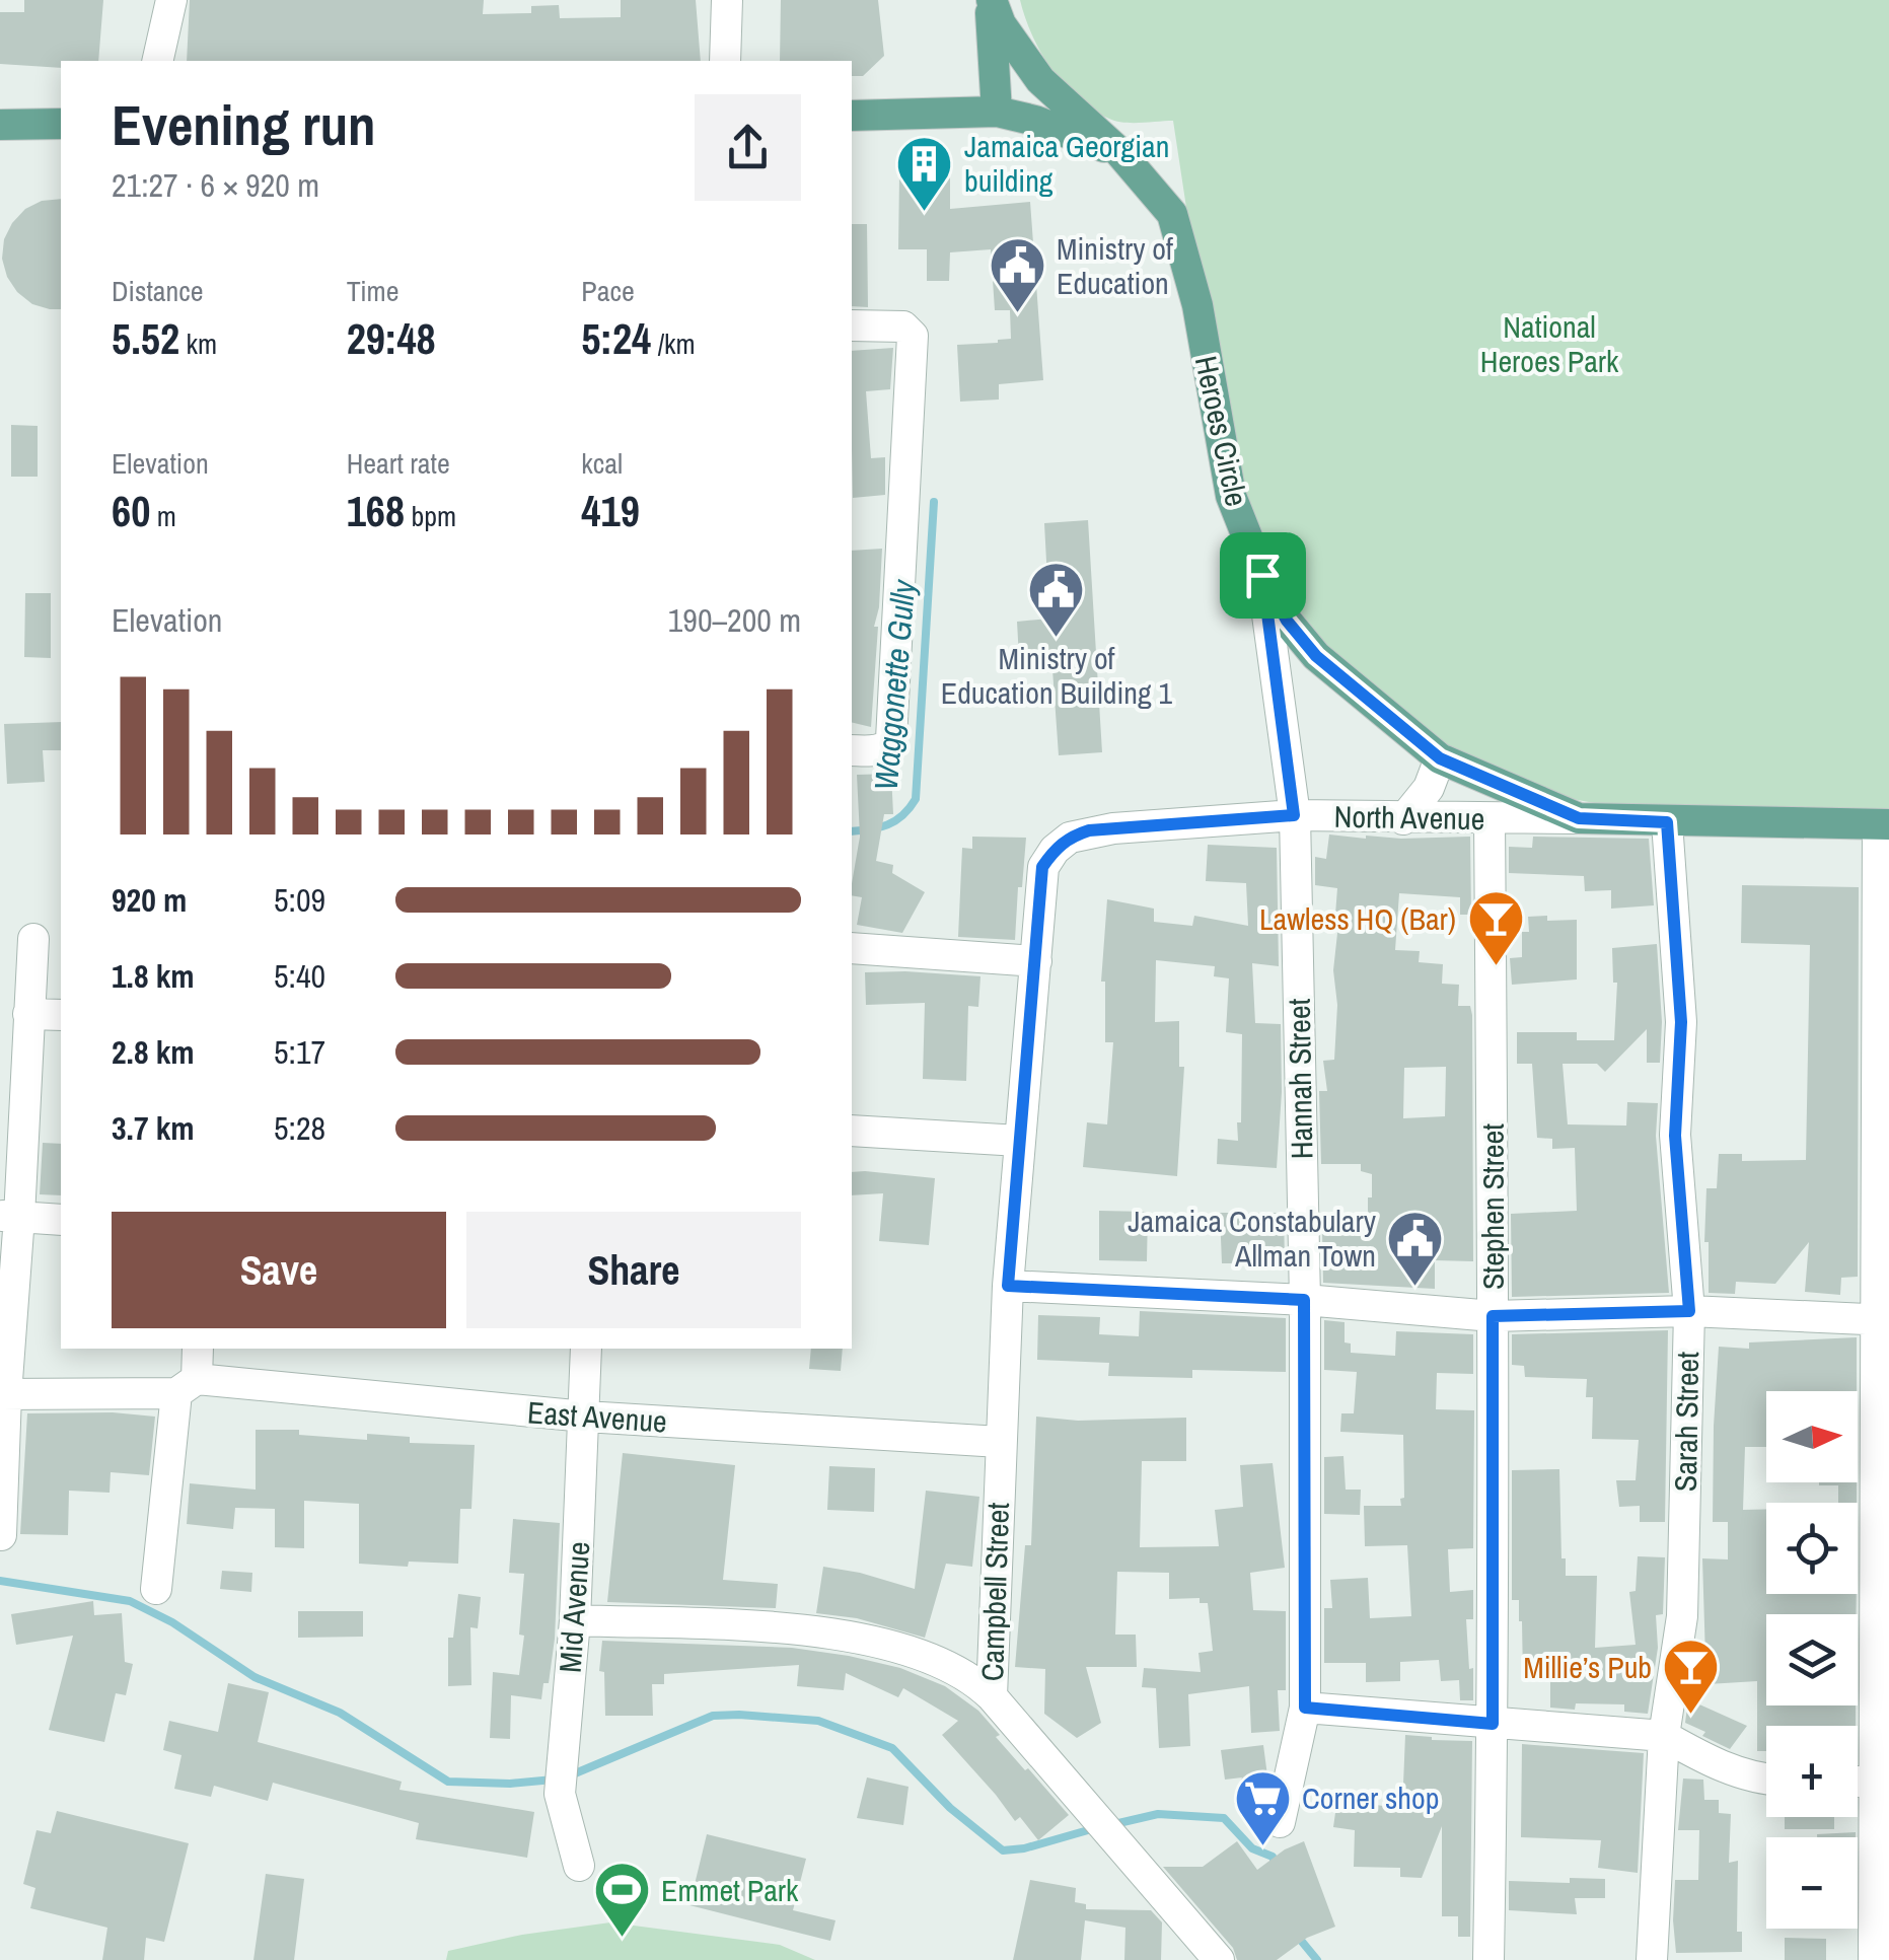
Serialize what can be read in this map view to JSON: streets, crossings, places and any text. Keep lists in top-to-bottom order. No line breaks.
{"streets":{"main road":["Heroes Circle"],"street":["North Avenue","Hannah Street","Stephen Street","East Avenue","Sarah Street","Campbell Street","Mid Avenue"]},"crossings":[["Heroes Circle","North Avenue"],["Heroes Circle","Hannah Street"],["Heroes Circle","Sarah Street"],["North Avenue","Hannah Street"],["North Avenue","Stephen Street"],["North Avenue","Campbell Street"],["East Avenue","Campbell Street"],["East Avenue","Mid Avenue"]],"water":["Waggonette Gully"],"parks":["National Heroes Park"],"places":{"building":["Jamaica Georgian building"],"public building":["Ministry of Education","Ministry of Education Building 1","Jamaica Constabulary Allman Town"],"bar":["Lawless HQ (Bar)","Millie’s Pub"],"supermarket":["Corner shop"],"sports":["Emmet Park"]},"north":"right","page":{"heading":["Evening run","21:27 · 6 × 920 m"],"stats":[["Distance","5.52 km"],["Time","29:48"],["Pace","5:24 /km"],["Elevation","60 m"],["Heart rate","168 bpm"],["kcal","419"]],"chart":["Elevation","190–200 m"],"list":[{"name":"920 m","note":"5:09"},{"name":"1.8 km","note":"5:40"},{"name":"2.8 km","note":"5:17"},{"name":"3.7 km","note":"5:28"}],"buttons":["Save","Share"],"map_buttons":["+","−"]}}
